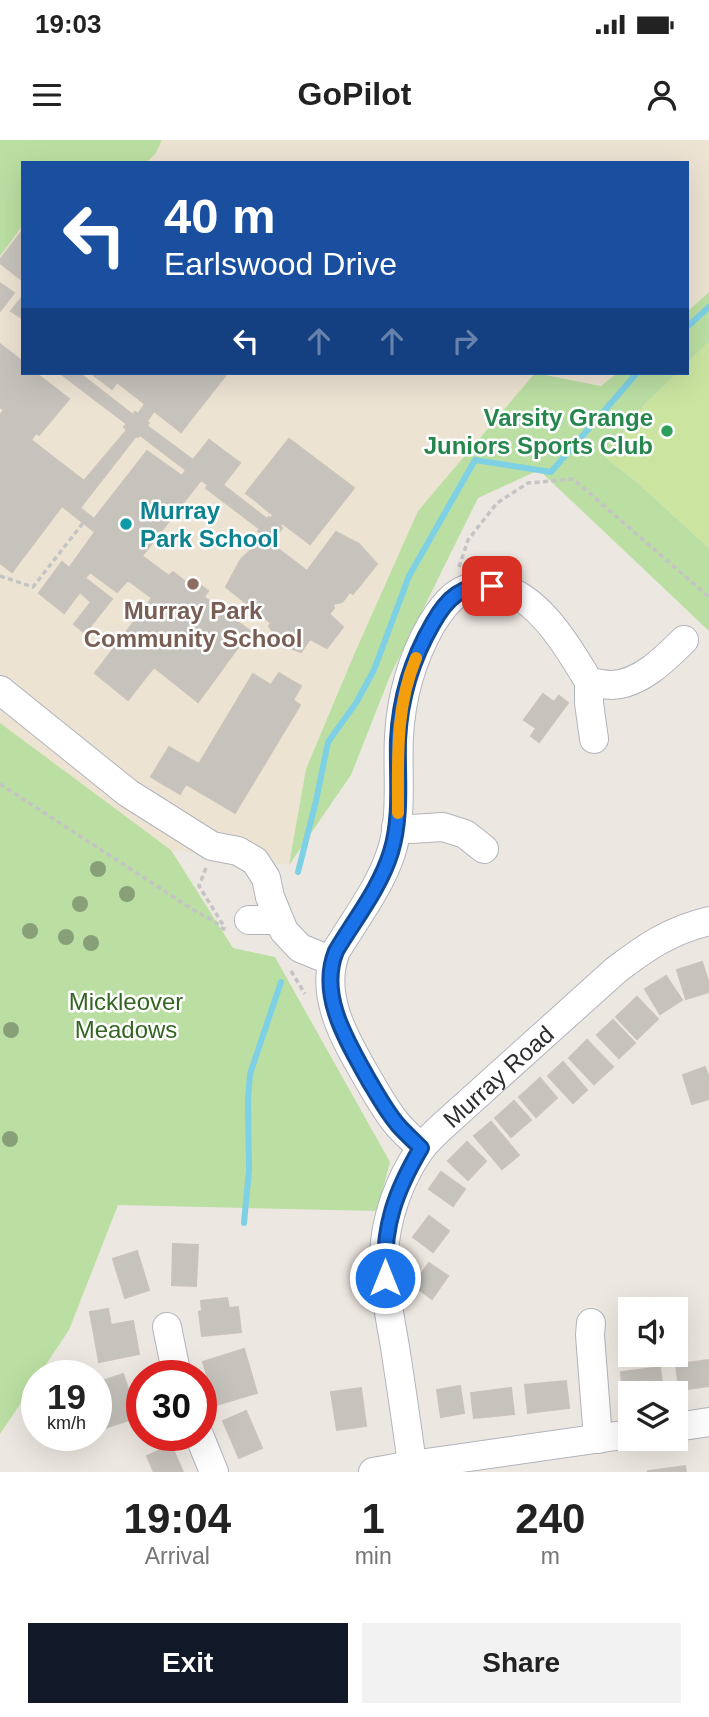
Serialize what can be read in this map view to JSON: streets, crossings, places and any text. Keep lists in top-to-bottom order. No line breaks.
{"streets":{"street":["Murray Road"]},"parks":["Mickleover Meadows"],"places":["Varsity Grange Juniors Sports Club","Murray Park School","Murray Park Community School"],"page":{"status":"19:03","header":"GoPilot","turn":["40 m","Earlswood Drive"],"speed":"19 km/h","limit":"30","eta":["19:04","Arrival","1","min","240","m"],"buttons":["Exit","Share"]}}
